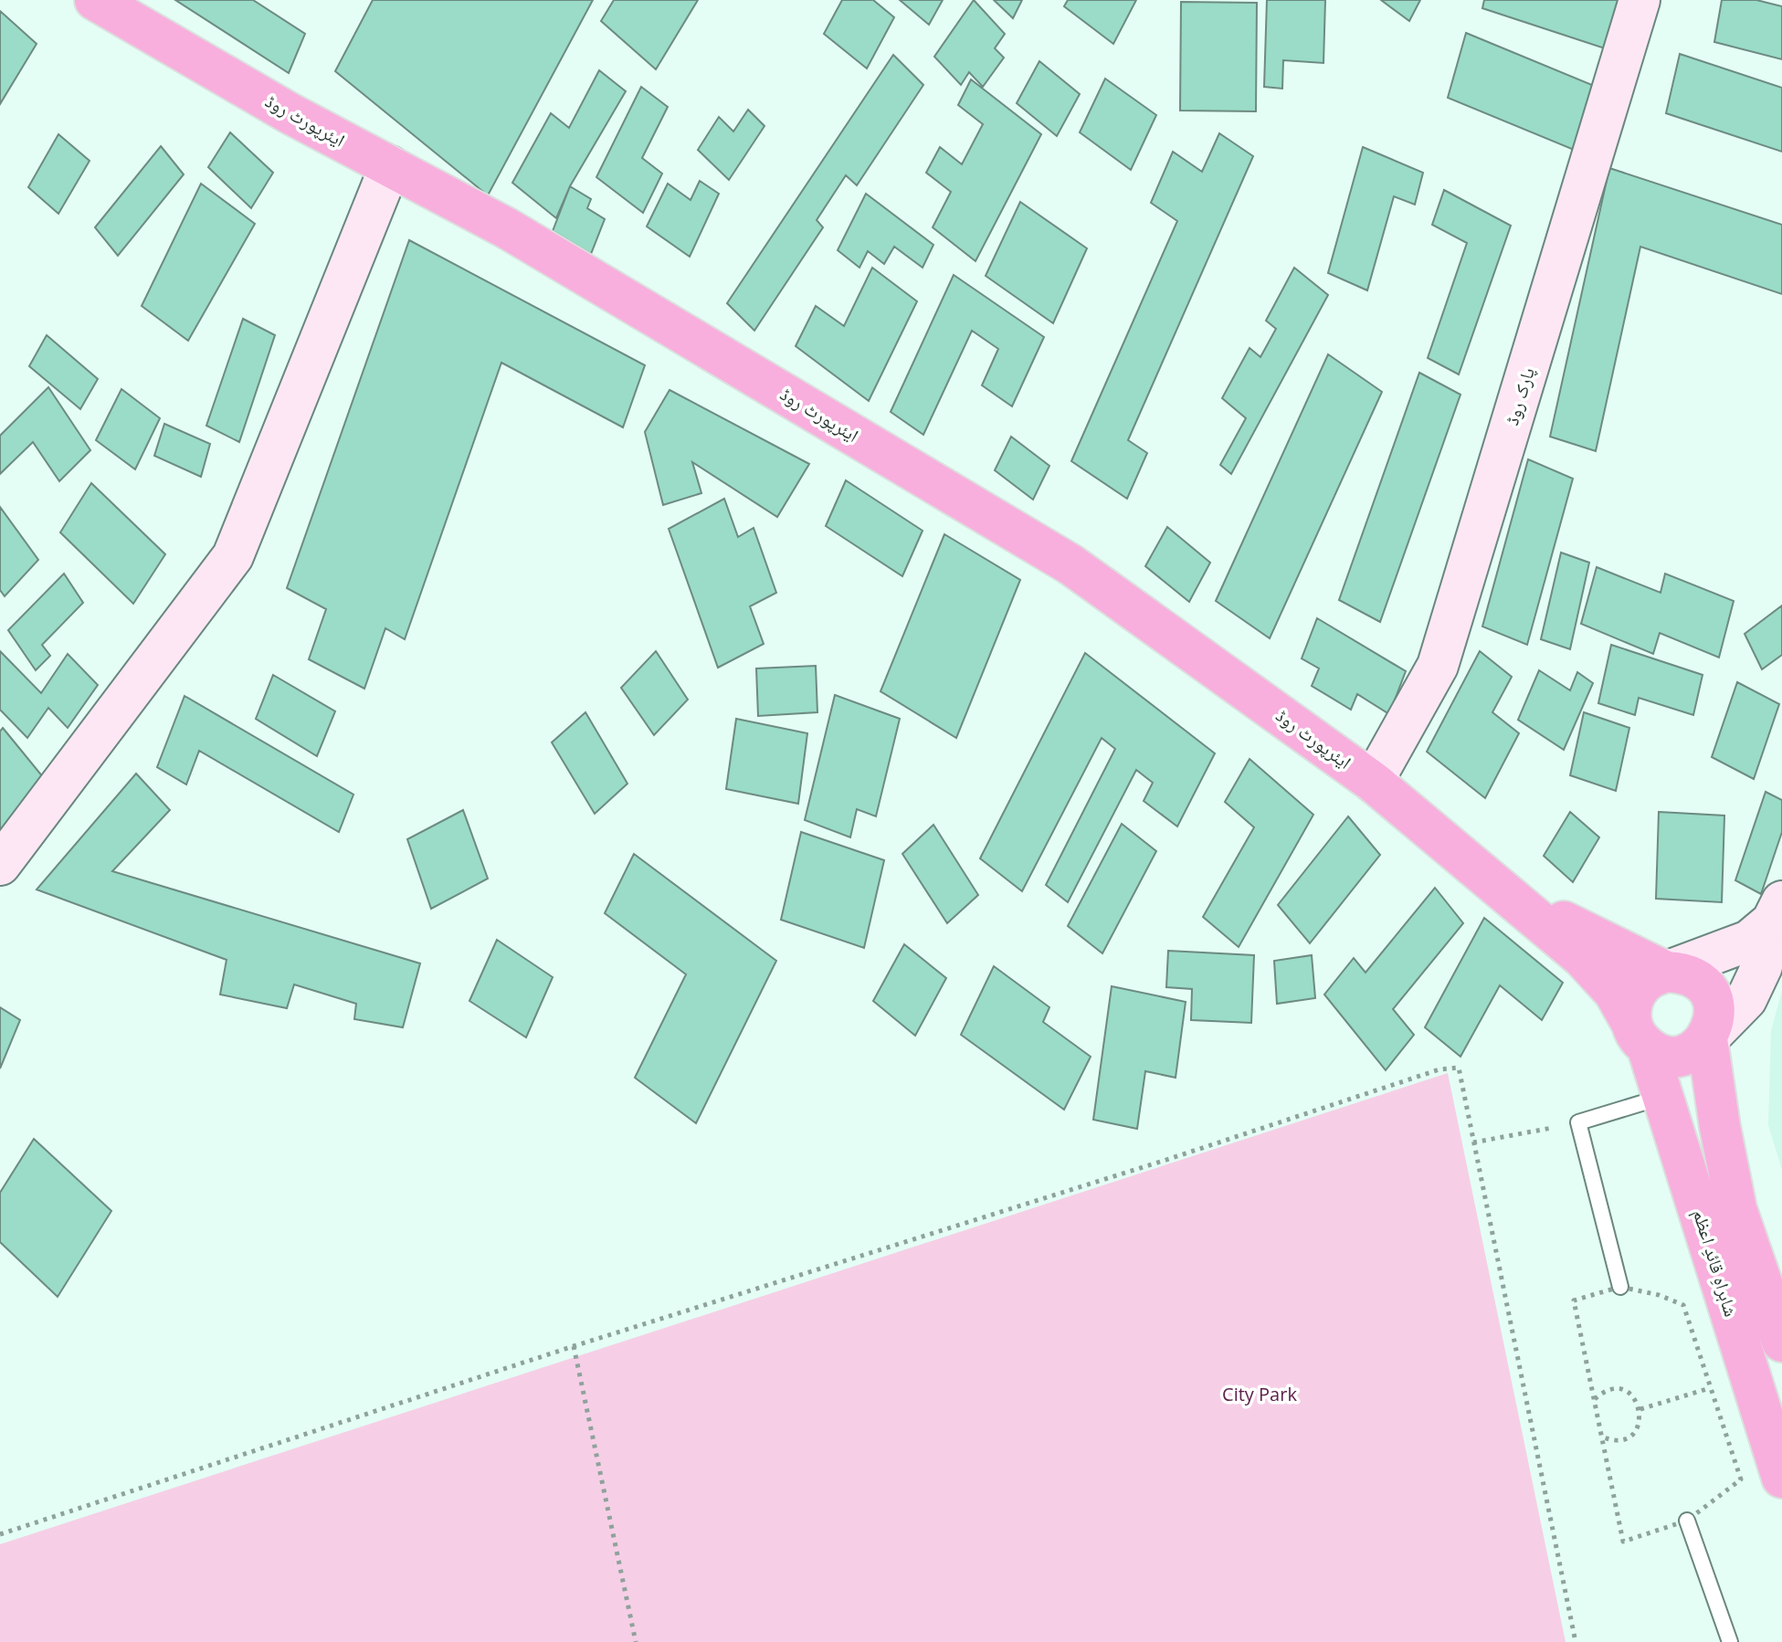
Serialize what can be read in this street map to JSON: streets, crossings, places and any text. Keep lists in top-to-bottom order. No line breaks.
{"streets":{"highway":["ایئرپورٹ روڈ","شاہراہِ قائدِ اعظم"],"street":["پارک روڈ"]},"crossings":[["ایئرپورٹ روڈ","پارک روڈ"],["ایئرپورٹ روڈ","شاہراہِ قائدِ اعظم"]],"parks":["City Park"]}
